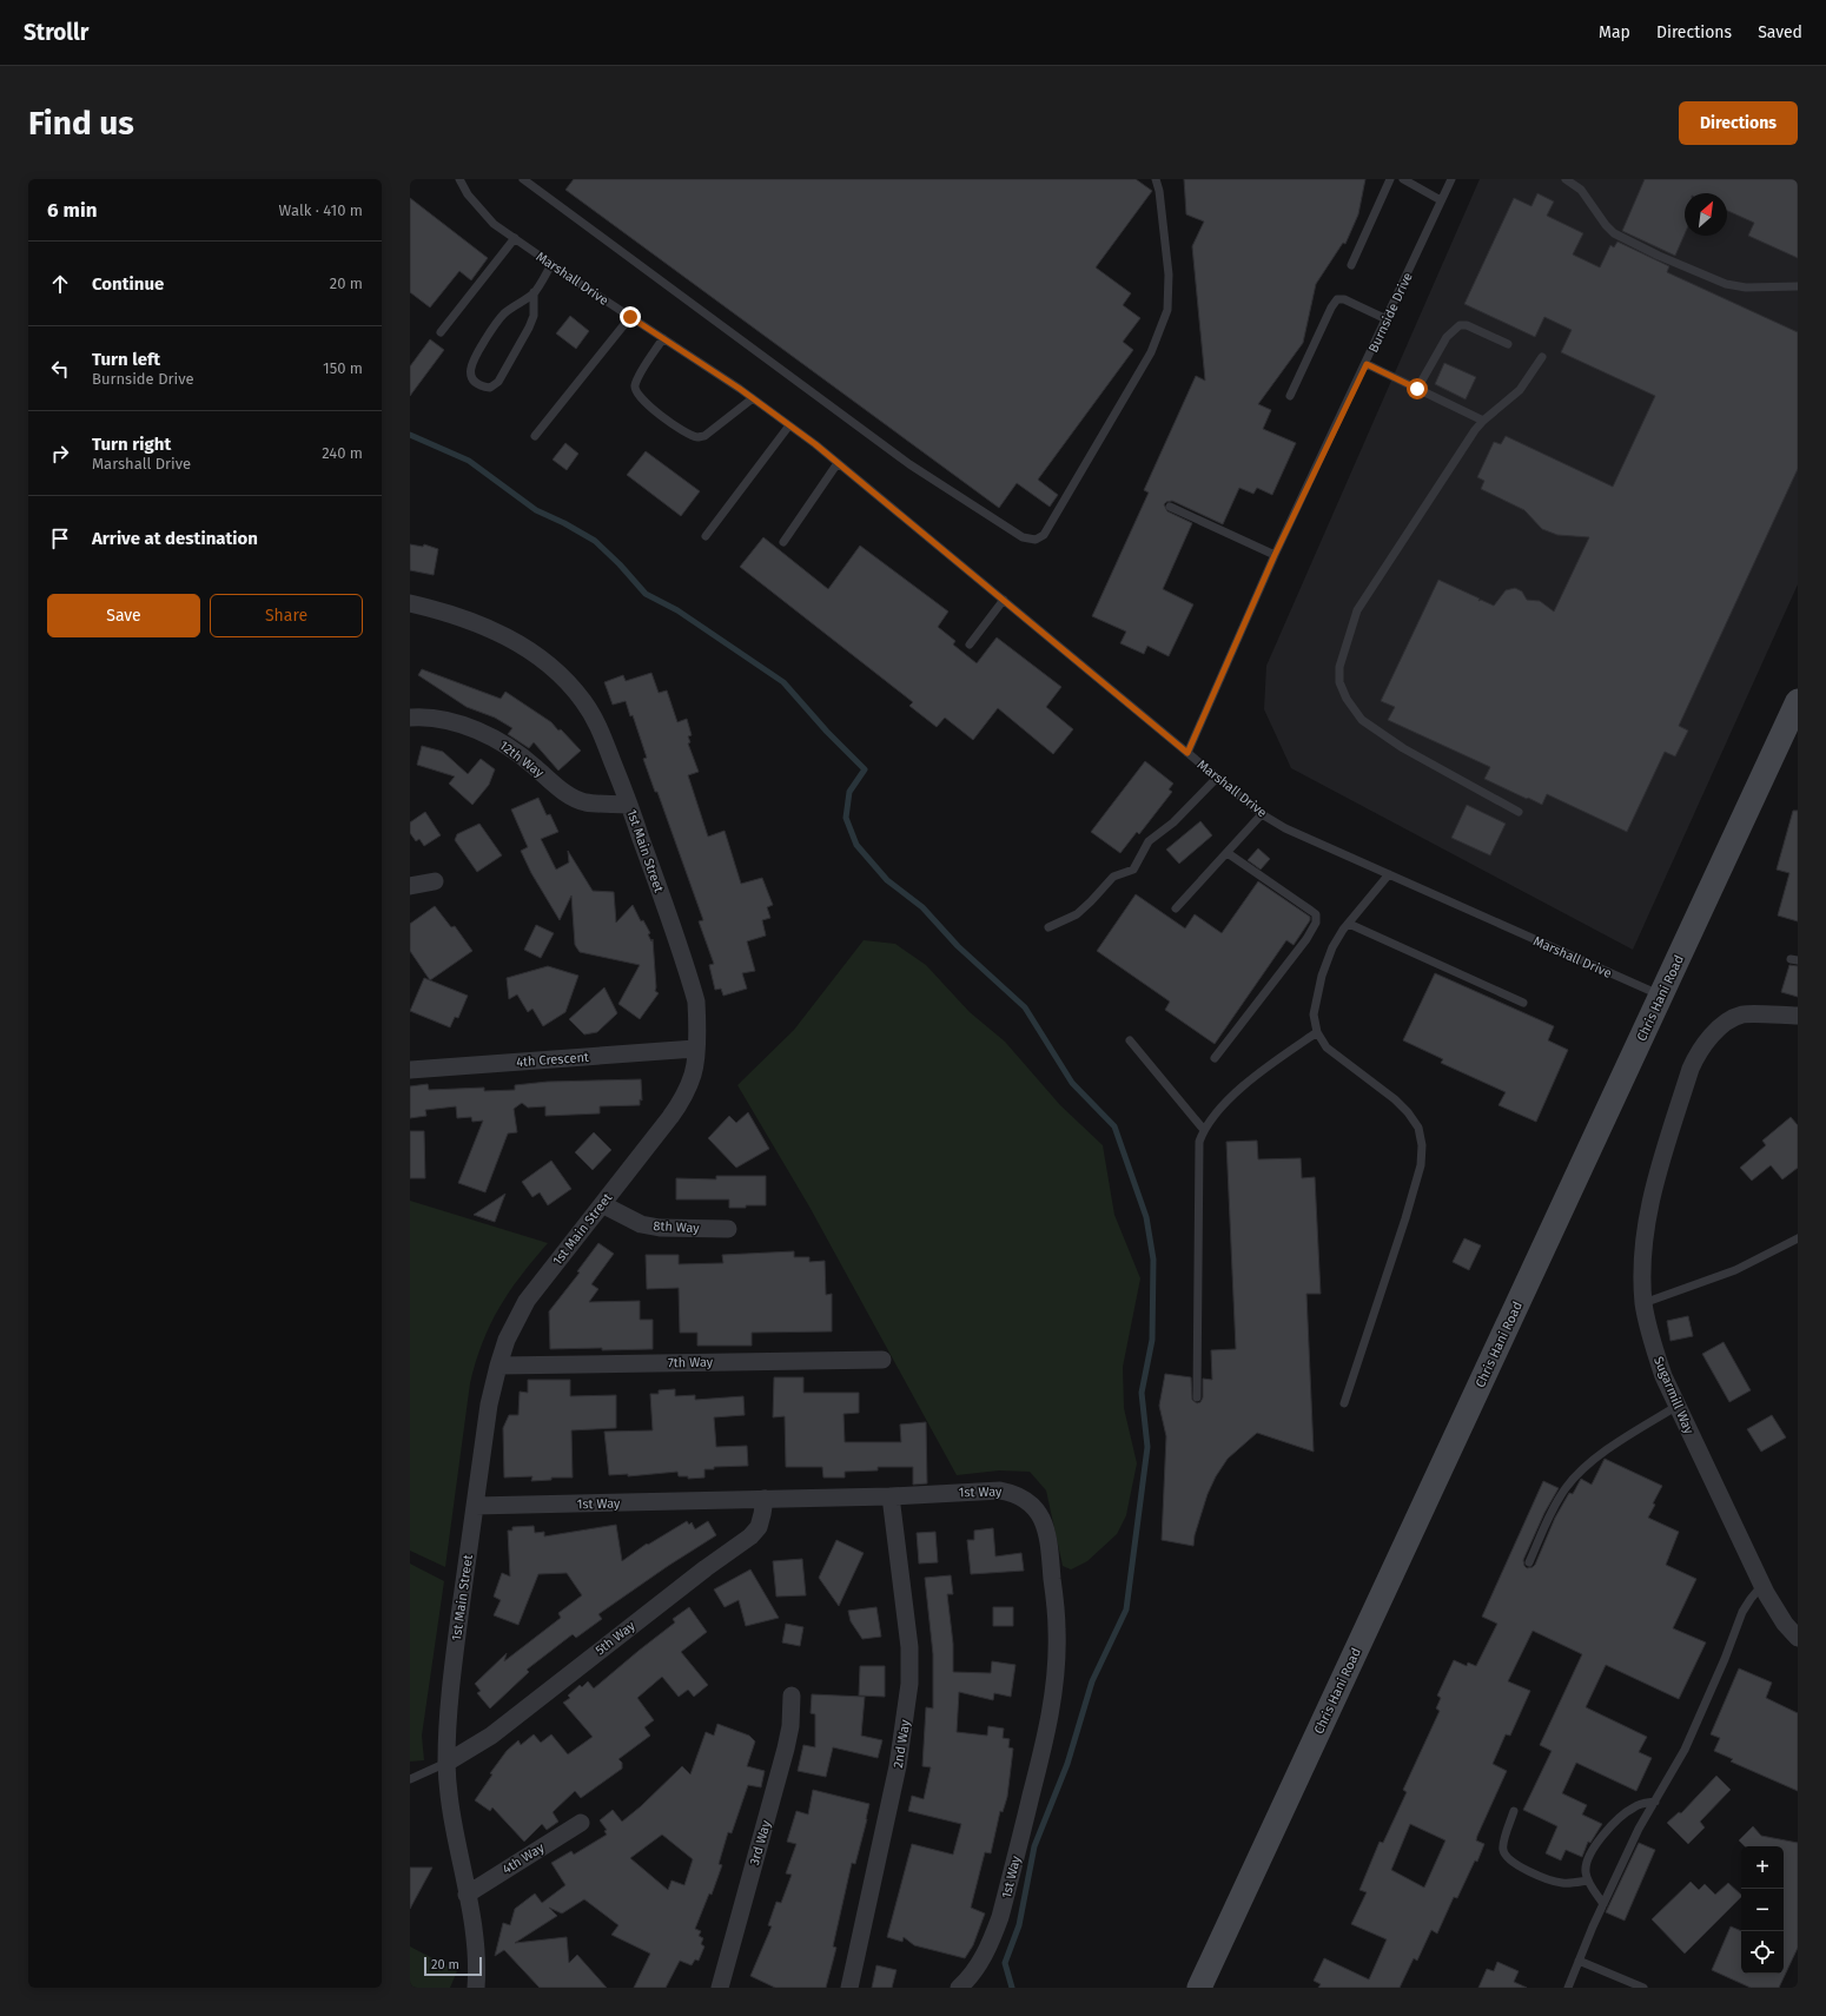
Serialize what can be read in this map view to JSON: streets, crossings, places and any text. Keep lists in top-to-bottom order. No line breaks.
{"streets":{"main road":["Chris Hani Road"],"street":["12th Way","1st Main Street","4th Crescent","8th Way","7th Way","Sugarmill Way","1st Way","5th Way","2nd Way","3rd Way","4th Way"],"lane":["Marshall Drive","Burnside Drive"]},"crossings":[["Marshall Drive","Burnside Drive"],["Marshall Drive","Chris Hani Road"],["12th Way","1st Main Street"],["1st Main Street","4th Crescent"],["1st Main Street","8th Way"],["1st Main Street","7th Way"],["1st Main Street","1st Way"],["1st Main Street","5th Way"],["1st Main Street","4th Way"],["1st Way","5th Way"],["1st Way","2nd Way"]],"scale_bar":"20 m","north":"top right","page":{"header":"Strollr","nav":["Map","Directions","Saved"],"buttons":["Directions",["Save","Share"]],"title":"Find us","heading":["6 min","Walk · 410 m"],"list":[["Continue","20 m"],["Turn left","Burnside Drive","150 m"],["Turn right","Marshall Drive","240 m"],"Arrive at destination"],"map_buttons":["+","−"],"scale":"20 m"}}
